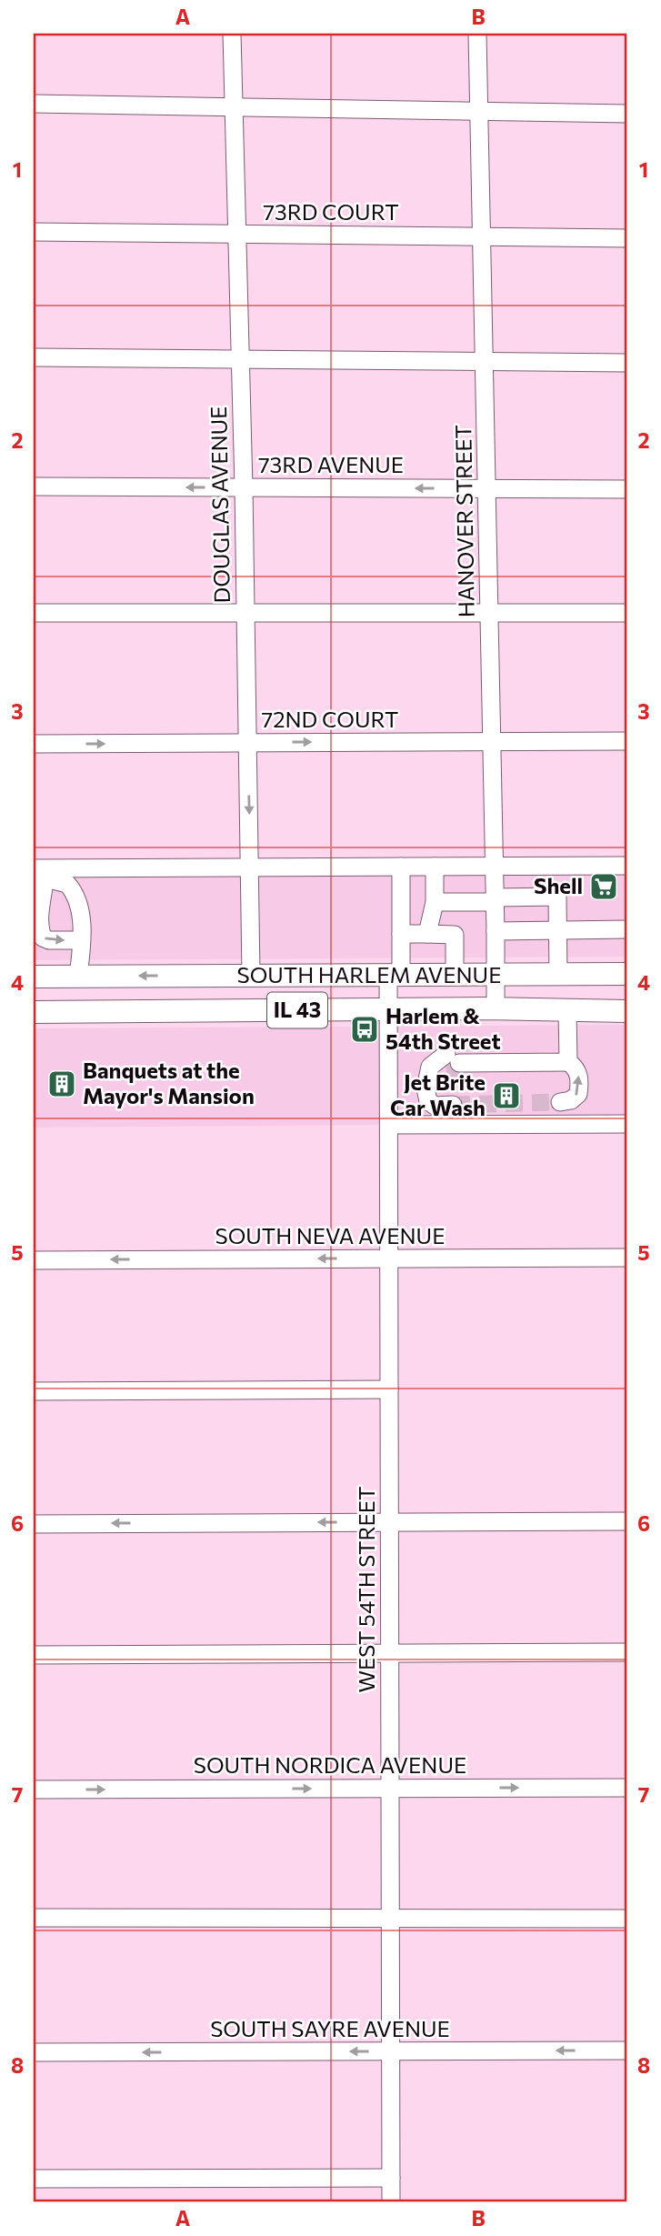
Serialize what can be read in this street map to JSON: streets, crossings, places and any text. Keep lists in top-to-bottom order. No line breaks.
{"streets":{"main road":["SOUTH HARLEM AVENUE","IL 43"],"street":["73RD COURT","73RD AVENUE","DOUGLAS AVENUE","HANOVER STREET","72ND COURT","SOUTH NEVA AVENUE","WEST 54TH STREET","SOUTH NORDICA AVENUE","SOUTH SAYRE AVENUE"]},"crossings":[["73RD COURT","DOUGLAS AVENUE"],["73RD COURT","HANOVER STREET"],["73RD AVENUE","DOUGLAS AVENUE"],["73RD AVENUE","HANOVER STREET"],["DOUGLAS AVENUE","72ND COURT"],["DOUGLAS AVENUE","SOUTH HARLEM AVENUE"],["HANOVER STREET","72ND COURT"],["HANOVER STREET","SOUTH HARLEM AVENUE"],["SOUTH HARLEM AVENUE","WEST 54TH STREET"],["SOUTH NEVA AVENUE","WEST 54TH STREET"],["WEST 54TH STREET","SOUTH NORDICA AVENUE"],["WEST 54TH STREET","SOUTH SAYRE AVENUE"]],"places":{"supermarket":["Shell"],"bus stop":["Harlem & 54th Street"],"building":["Banquets at the Mayor's Mansion","Jet Brite Car Wash"]},"grid":{"columns":["A","B"],"rows":["1","2","3","4","5","6","7","8"]}}
